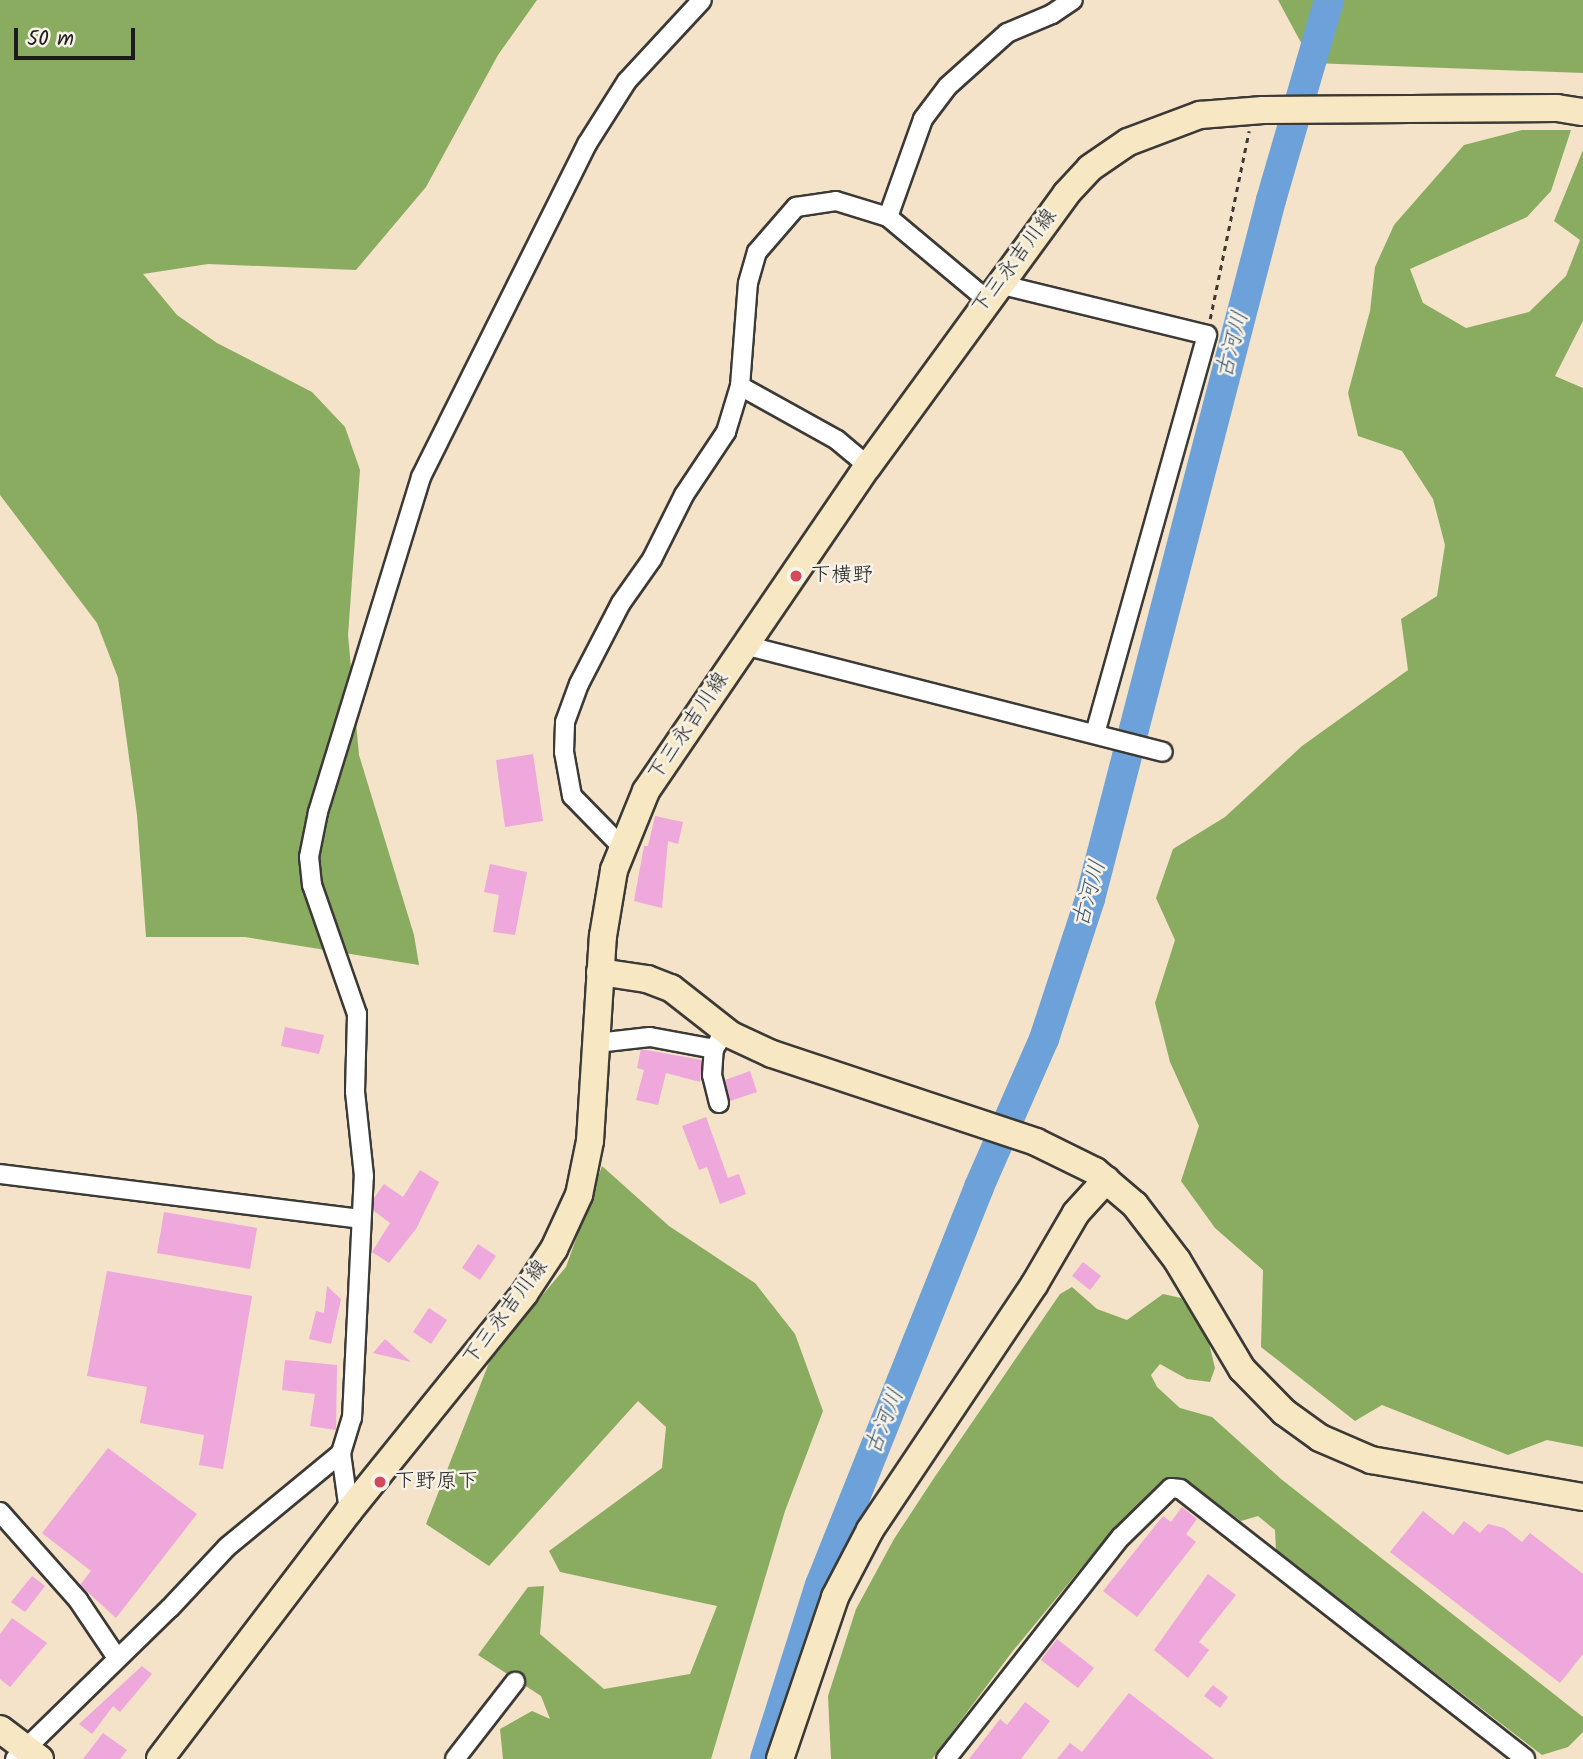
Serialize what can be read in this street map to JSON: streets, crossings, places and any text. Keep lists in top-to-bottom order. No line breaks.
{"streets":{"main road":["下三永吉川線"]},"water":["古河川"],"places":["下横野","下野原下"],"scale_bar":"50 m"}
